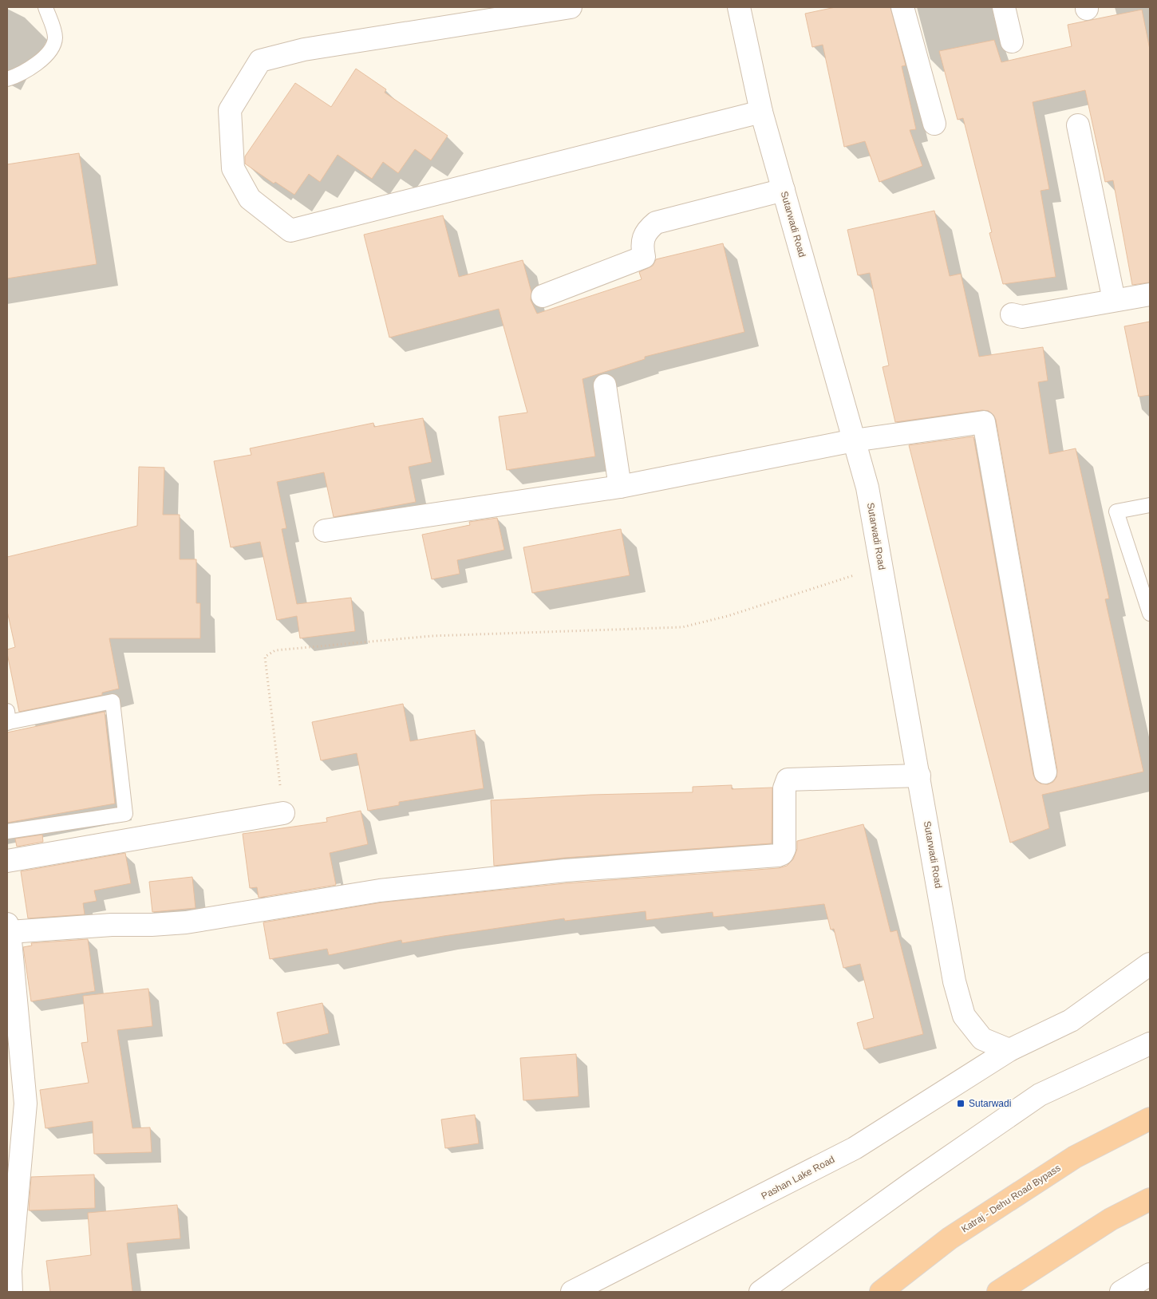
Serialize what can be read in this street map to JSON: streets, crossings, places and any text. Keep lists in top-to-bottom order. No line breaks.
{"streets":{"highway":["Katraj - Dehu Road Bypass"],"street":["Sutarwadi Road","Pashan Lake Road"]},"crossings":[["Sutarwadi Road","Pashan Lake Road"]],"places":{"transit":["Sutarwadi"]}}
